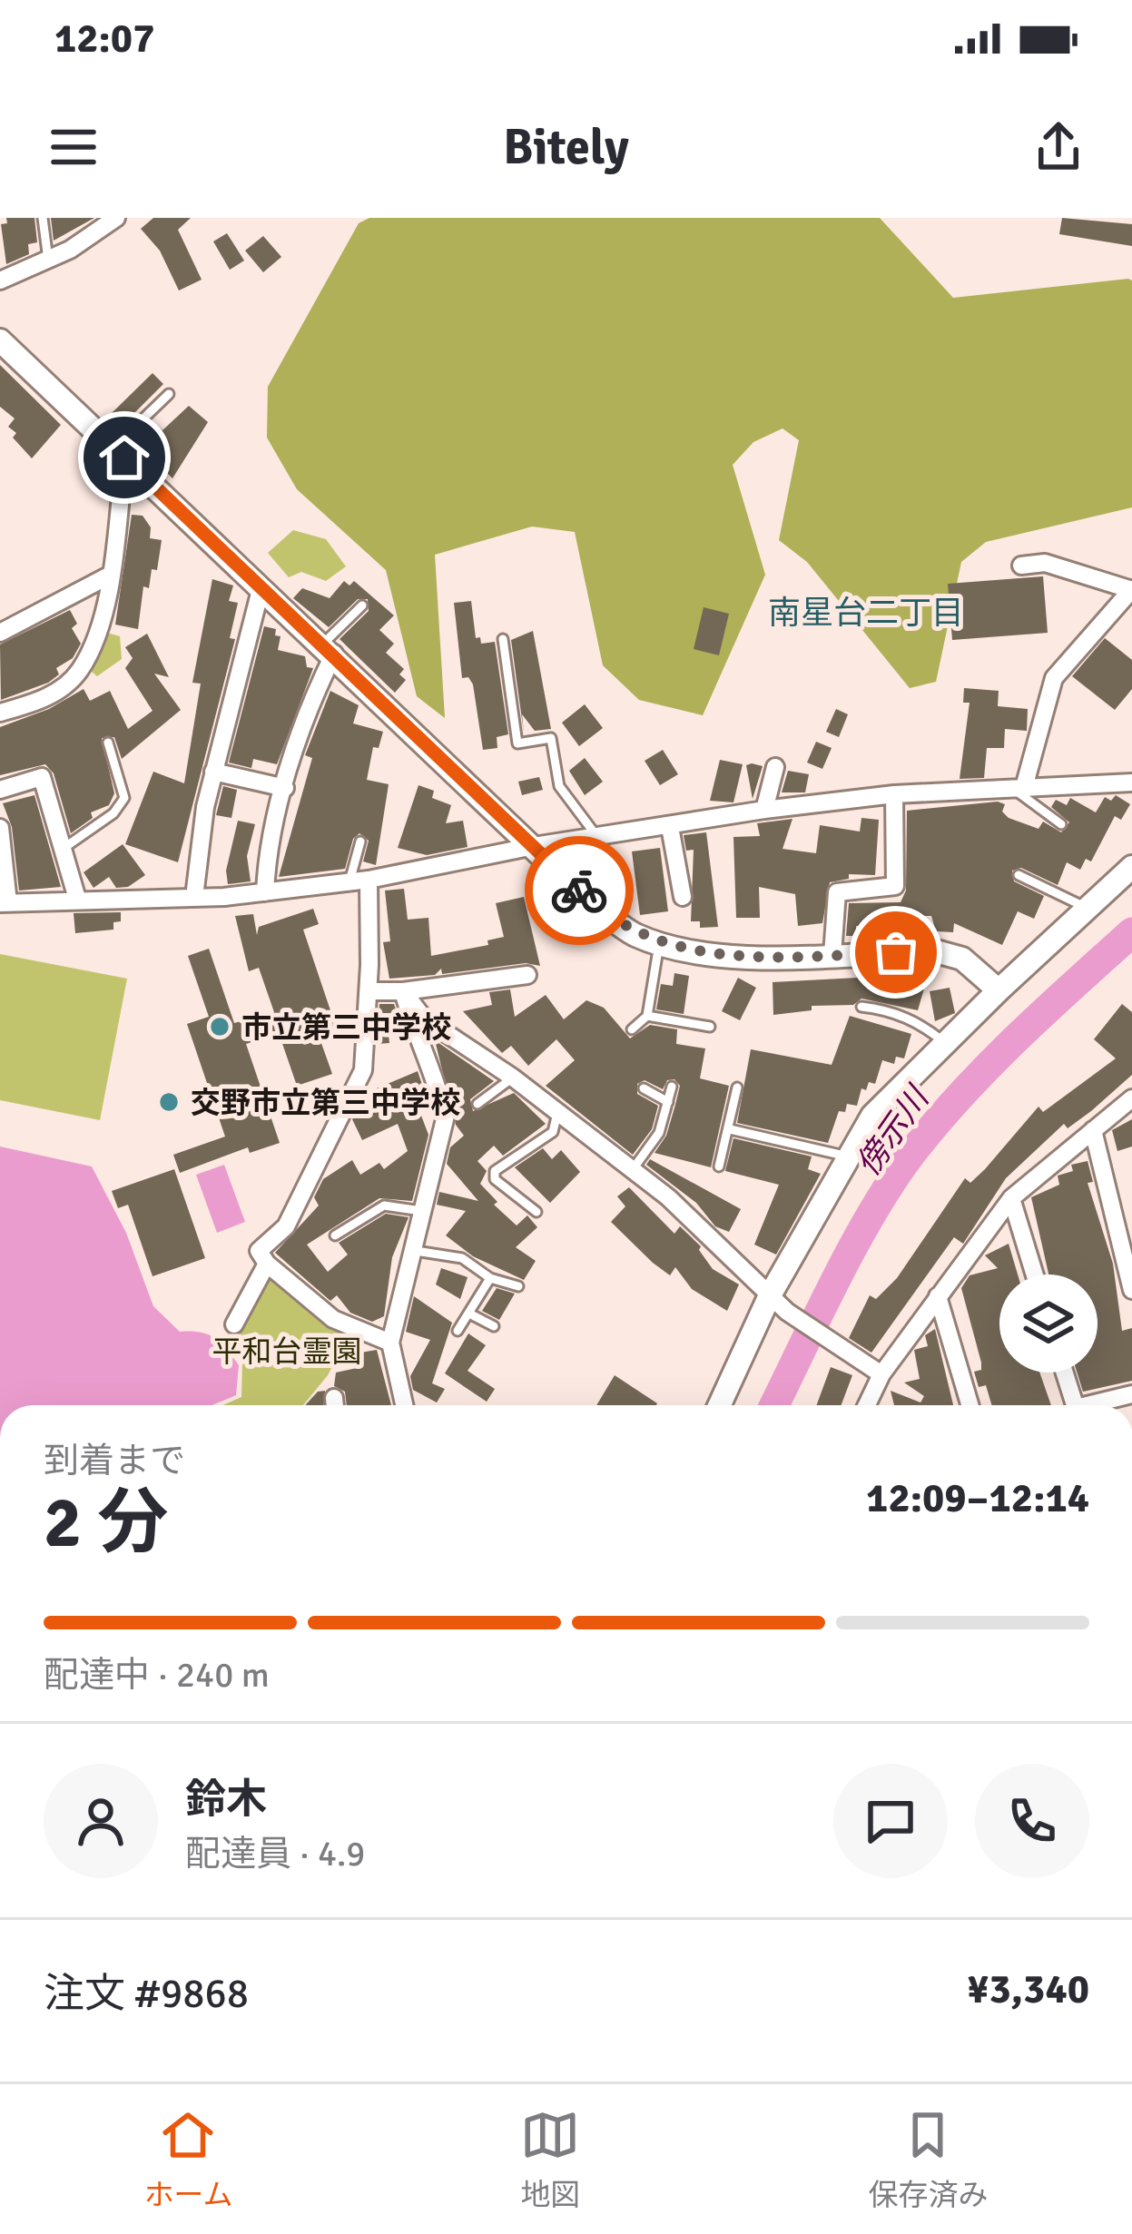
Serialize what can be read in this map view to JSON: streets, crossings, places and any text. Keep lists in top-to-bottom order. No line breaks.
{"districts":["南星台二丁目"],"water":["傍示川"],"parks":["平和台霊園"],"places":["市立第三中学校","交野市立第三中学校"],"page":{"status":"12:07","header":"Bitely","heading":["2 分","到着まで","12:09–12:14"],"panel":["鈴木","配達員 · 4.9","注文 #9868","¥3,340"],"bar":"配達中 · 240 m","tabs":["ホーム","地図","保存済み"]}}
